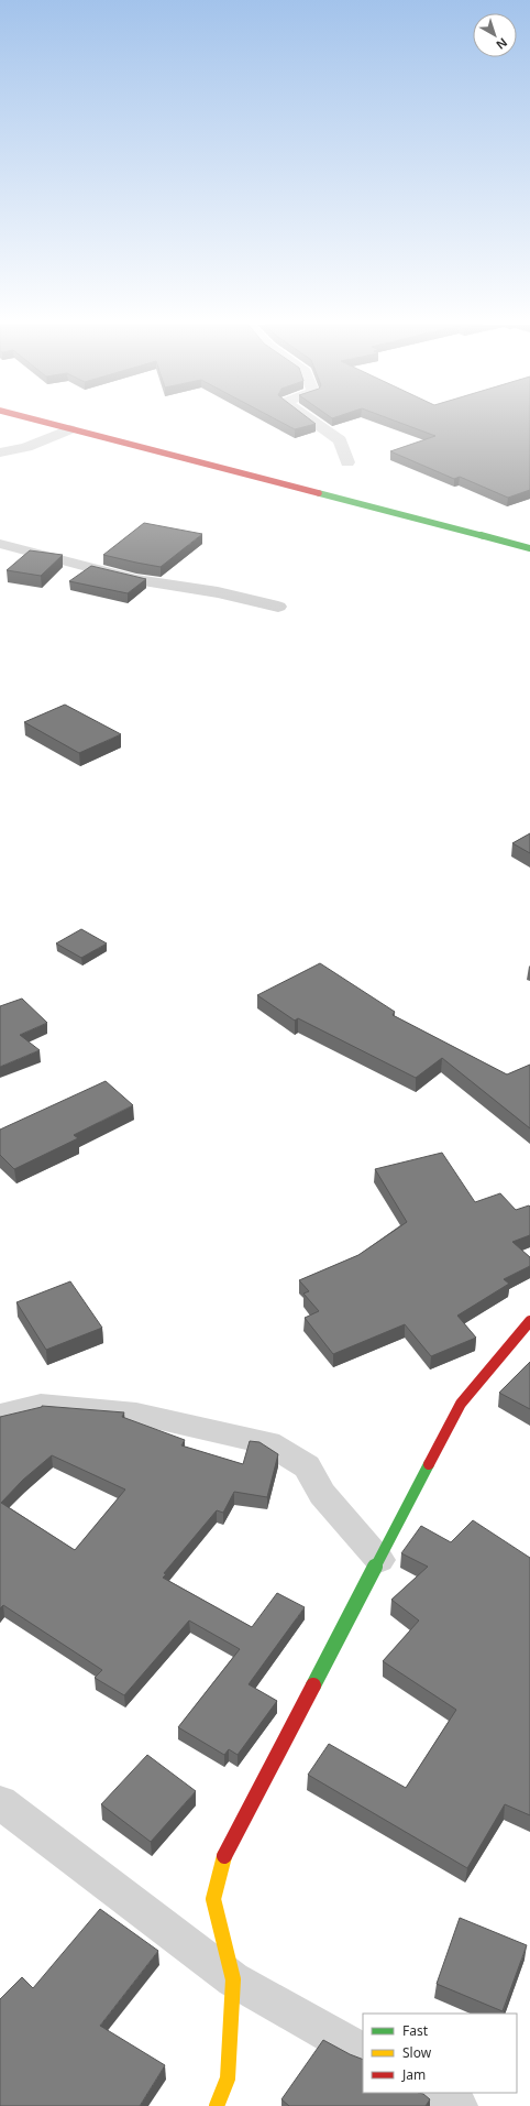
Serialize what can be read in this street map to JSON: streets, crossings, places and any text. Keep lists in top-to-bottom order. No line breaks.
{"legend":["Fast","Slow","Jam"],"north":"bottom right"}
